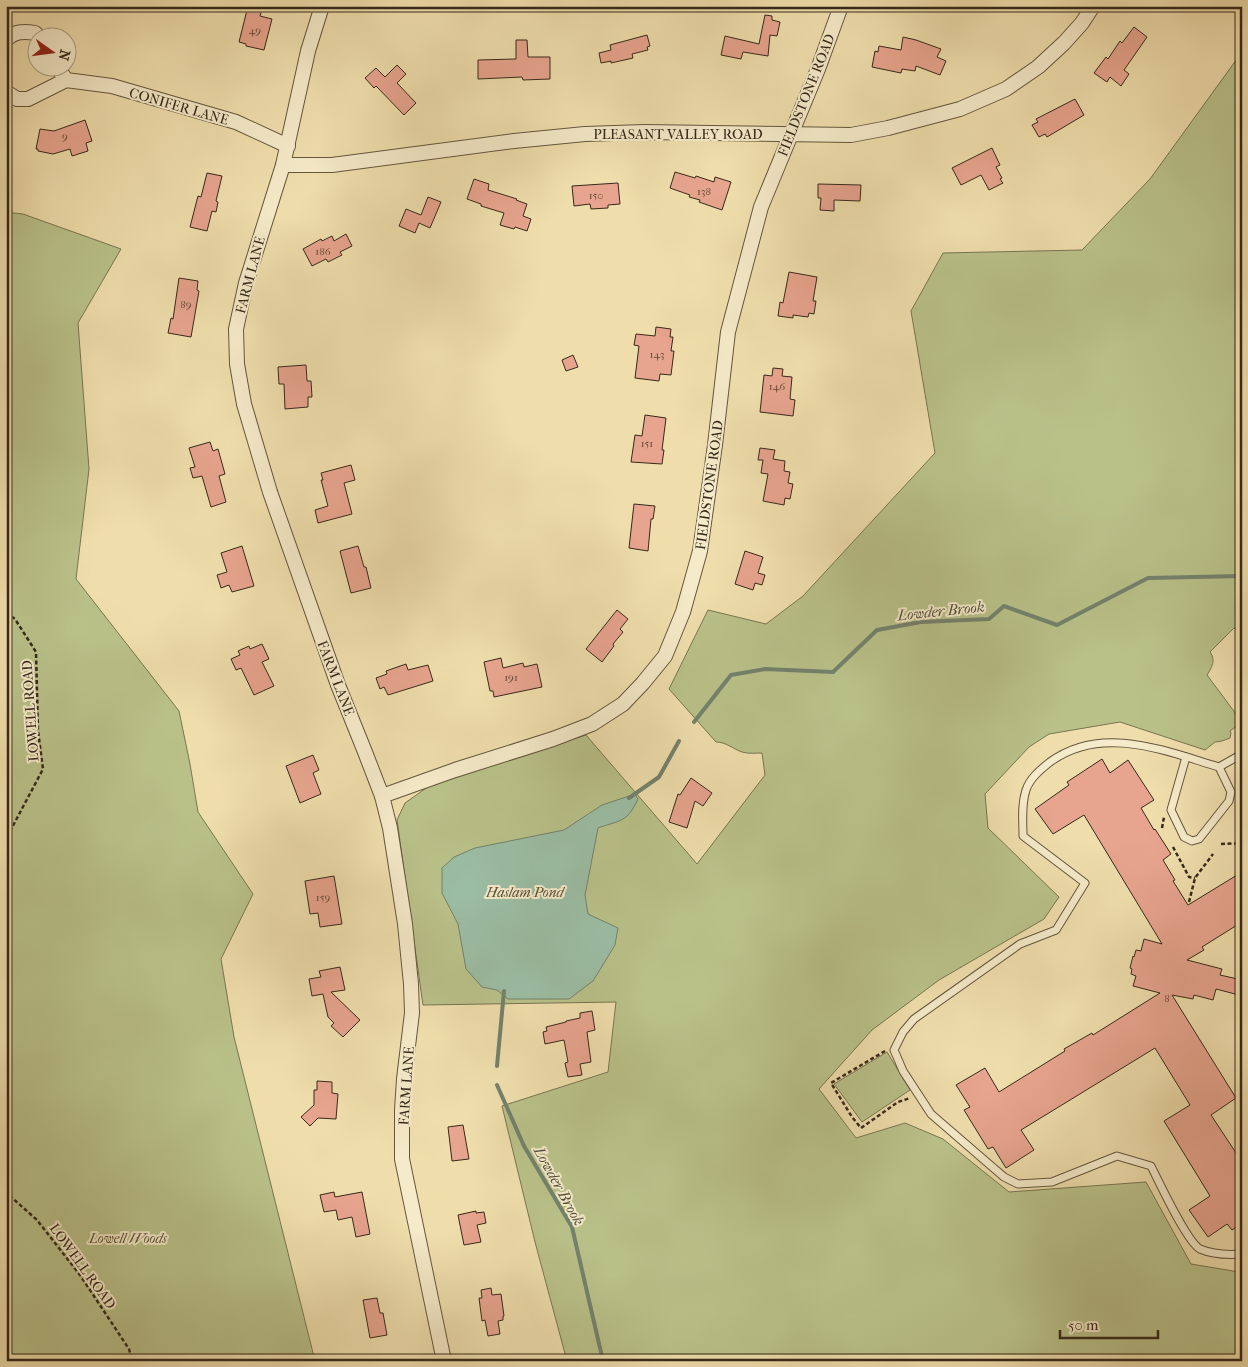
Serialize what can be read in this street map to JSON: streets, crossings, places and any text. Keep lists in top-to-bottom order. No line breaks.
{"streets":{"street":["FIELDSTONE ROAD","CONIFER LANE","PLEASANT VALLEY ROAD","FARM LANE"],"path":["LOWELL ROAD"]},"crossings":[["FIELDSTONE ROAD","PLEASANT VALLEY ROAD"],["FIELDSTONE ROAD","FARM LANE"],["CONIFER LANE","FARM LANE"],["PLEASANT VALLEY ROAD","FARM LANE"]],"water":["Lowder Brook"],"parks":["Haslam Pond","Lowell Woods"],"house_numbers":["49","9","138","150","186","89","143","146","151","191","159","8"],"scale_bar":"50 m","north":"right"}
